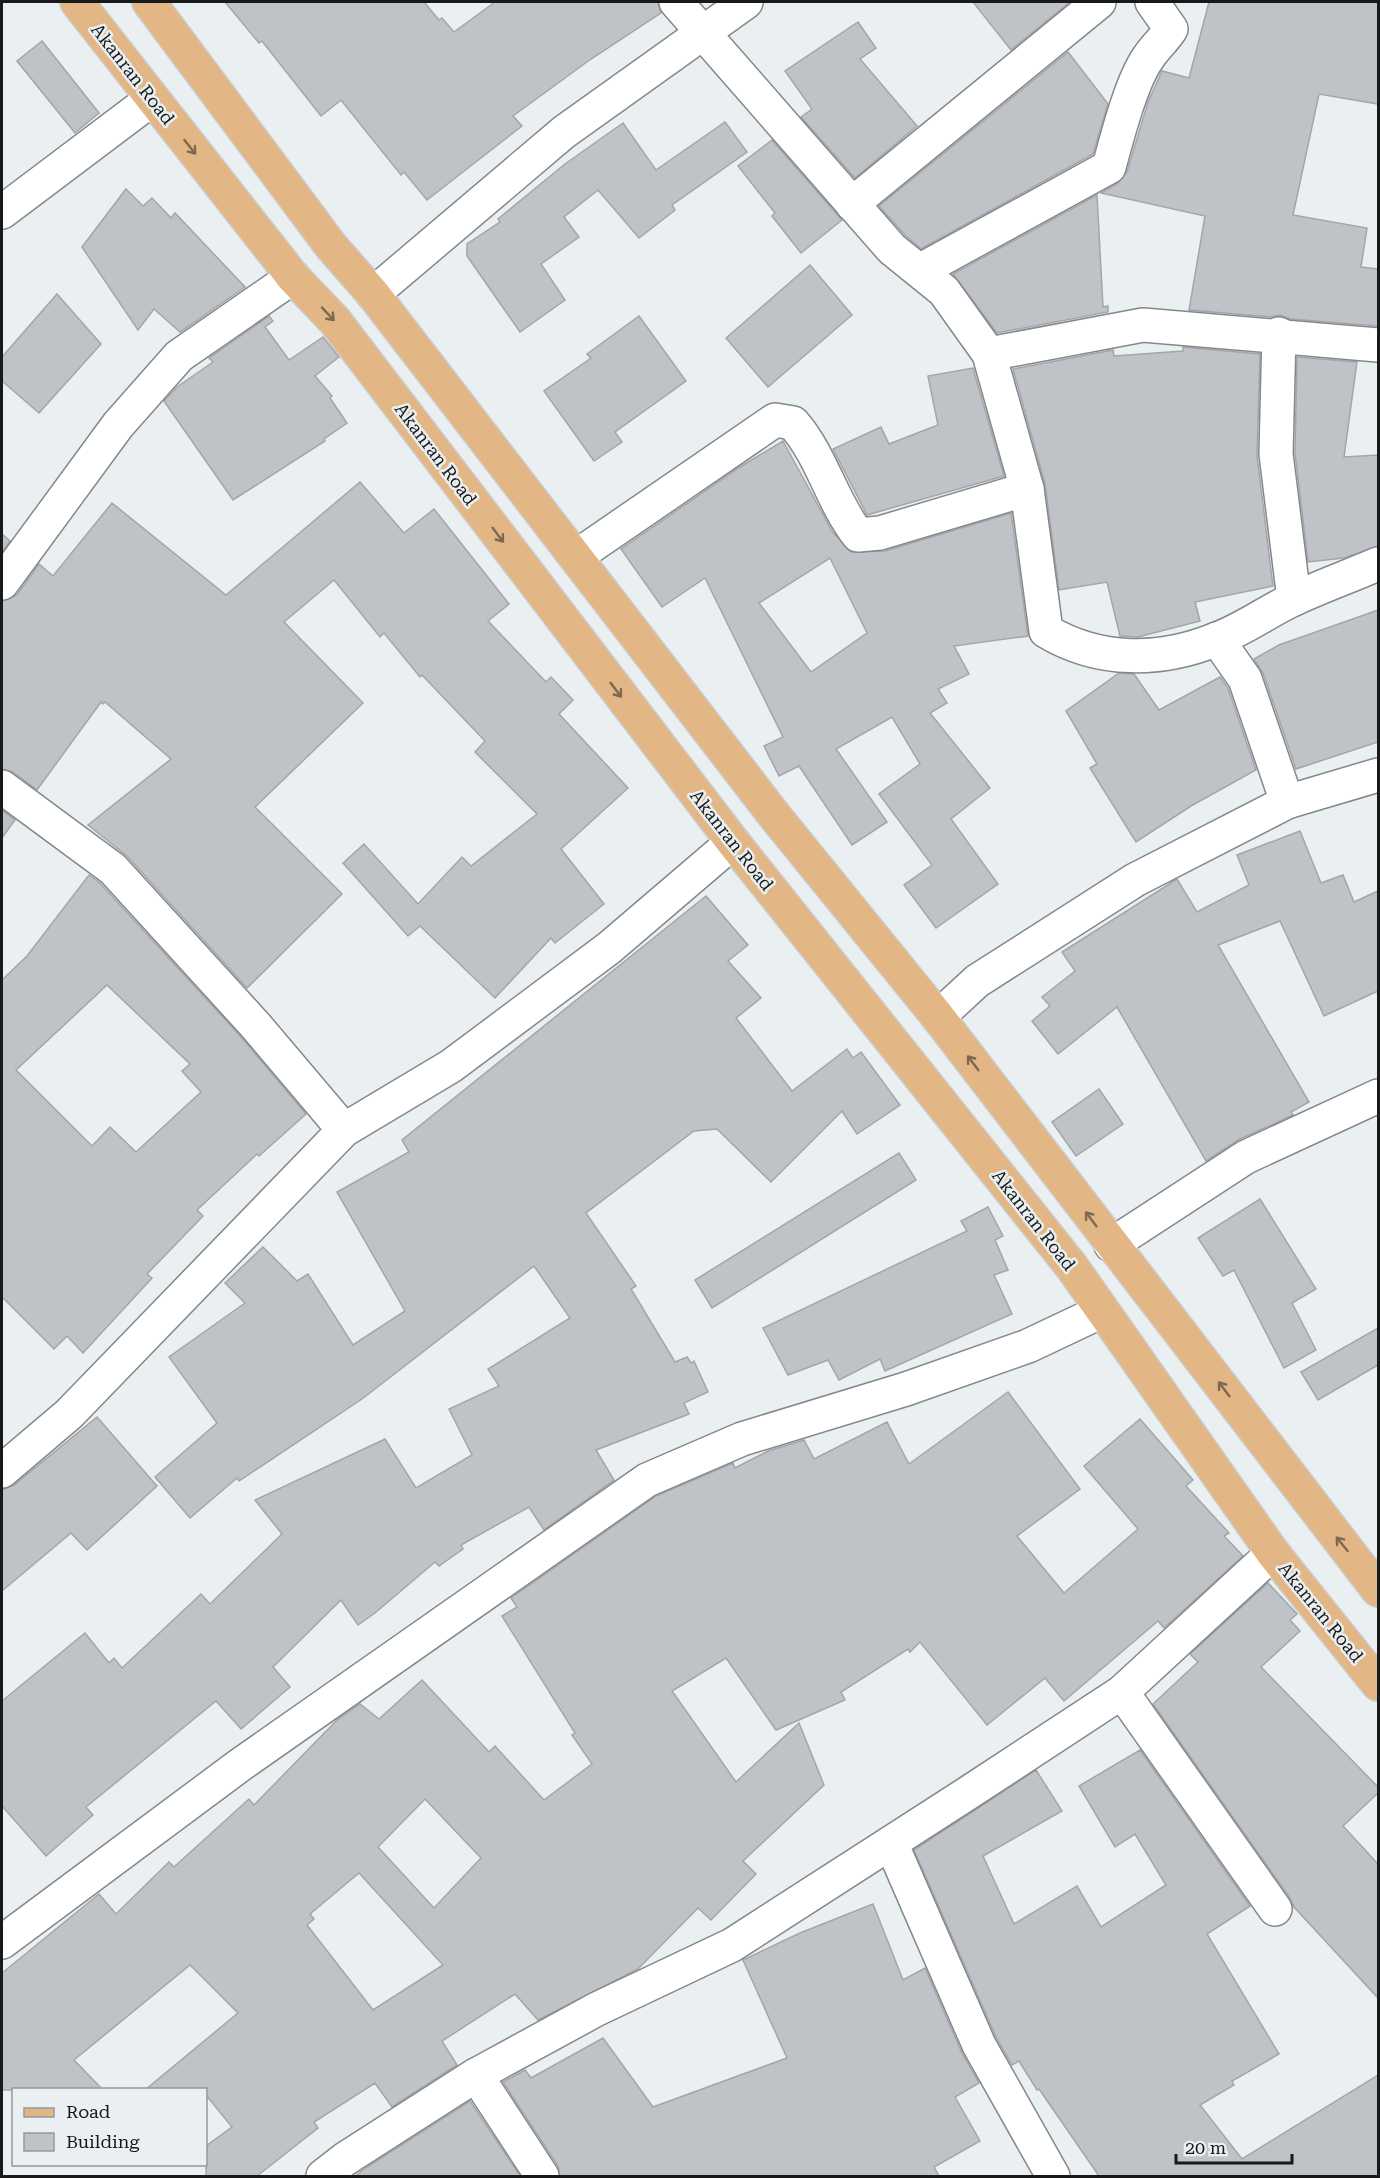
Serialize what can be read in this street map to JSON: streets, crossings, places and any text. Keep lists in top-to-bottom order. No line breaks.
{"streets":{"main road":["Akanran Road"]},"legend":["Road","Building"],"scale_bar":"20 m"}
